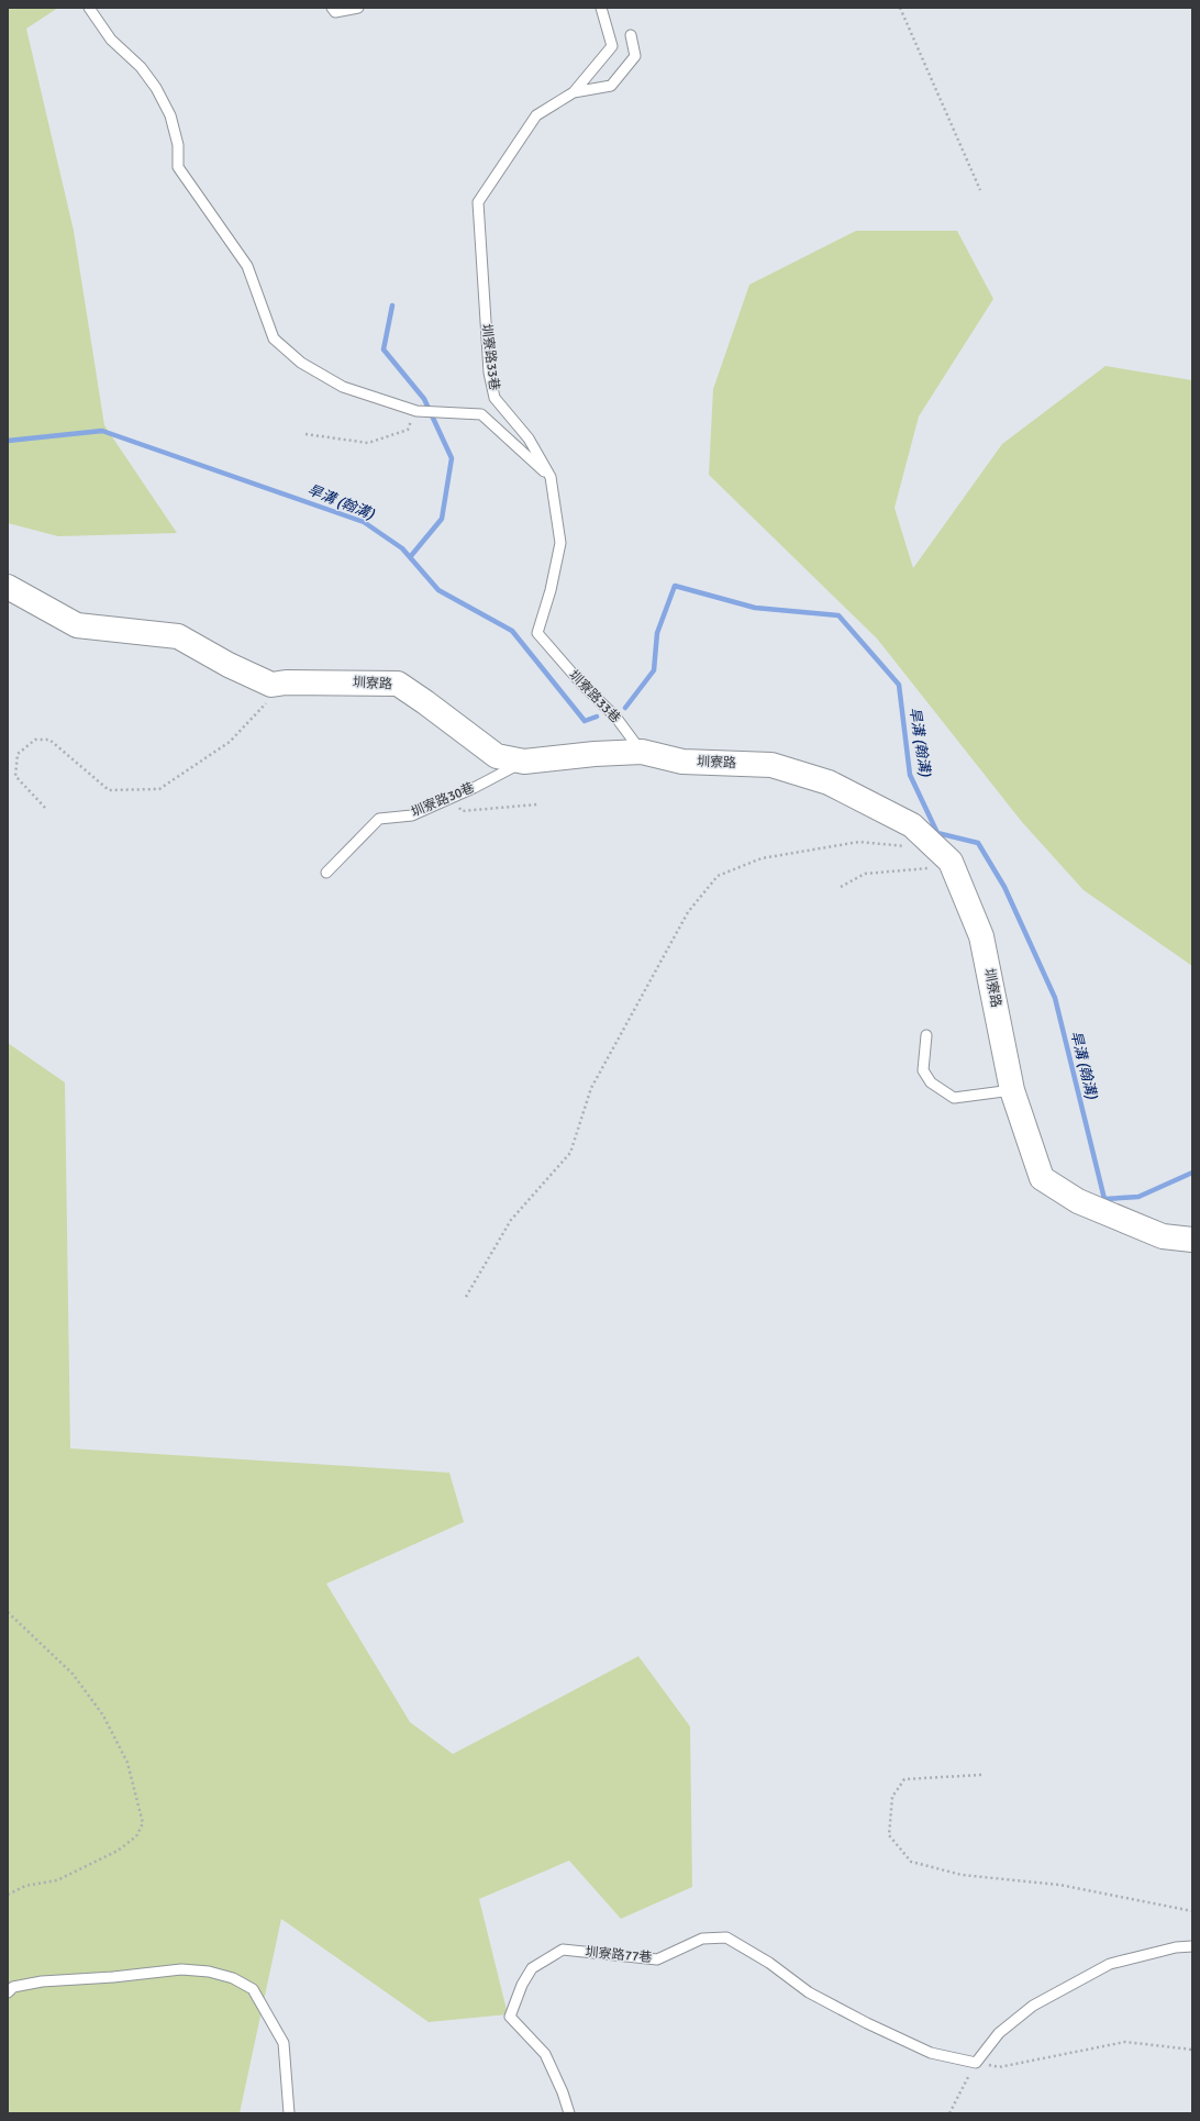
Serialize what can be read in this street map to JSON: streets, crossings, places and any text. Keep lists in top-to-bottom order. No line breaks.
{"streets":{"street":["圳寮路"],"lane":["圳寮路33巷","圳寮路30巷","圳寮路77巷"]},"crossings":[["圳寮路33巷","圳寮路"],["圳寮路","圳寮路30巷"]],"water":["旱溝 (翰溝)"]}
